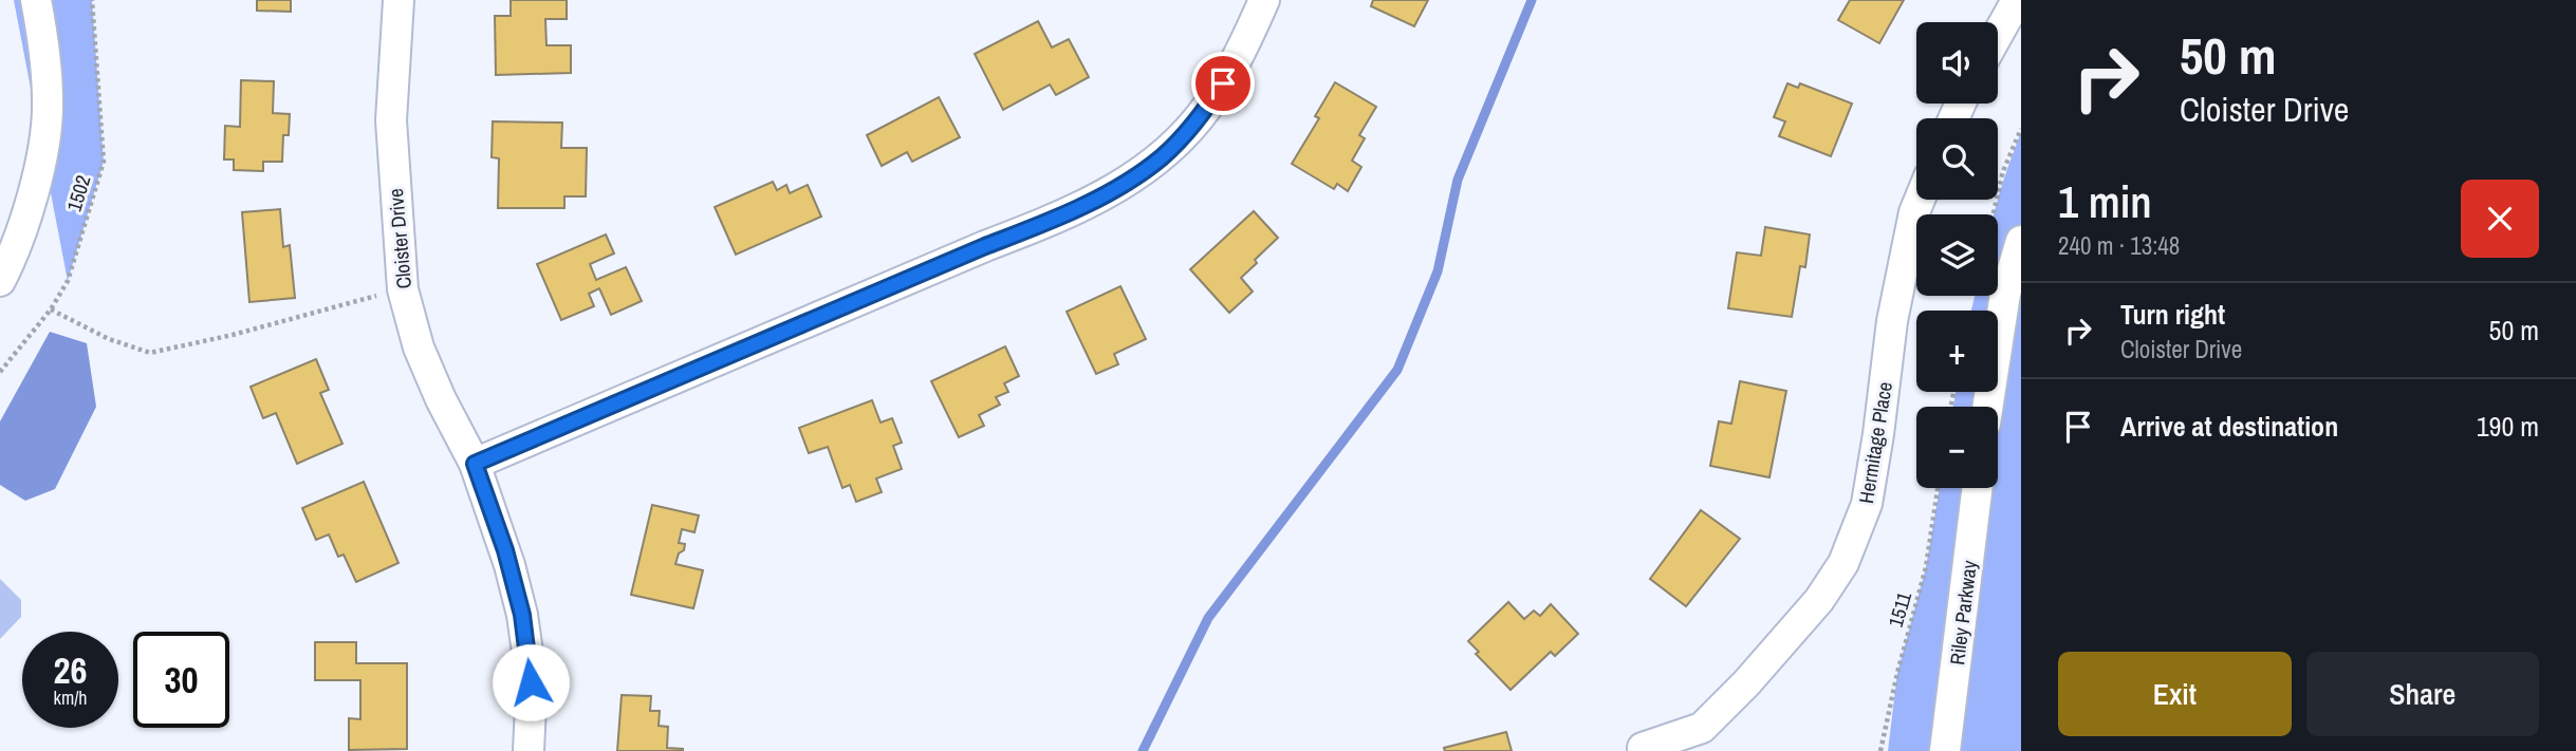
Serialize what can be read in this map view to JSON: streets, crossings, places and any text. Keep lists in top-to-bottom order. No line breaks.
{"streets":{"street":["Cloister Drive","Hermitage Place","Riley Parkway"],"path":["1502","1511"]},"page":{"turn":["50 m","Cloister Drive"],"map_buttons":["+","−"],"heading":["1 min","240 m · 13:48"],"list":[{"name":"Turn right","note":"Cloister Drive","value":"50 m"},{"name":"Arrive at destination","value":"190 m"}],"speed":"26 km/h","limit":"30","buttons":["Exit","Share"]}}
